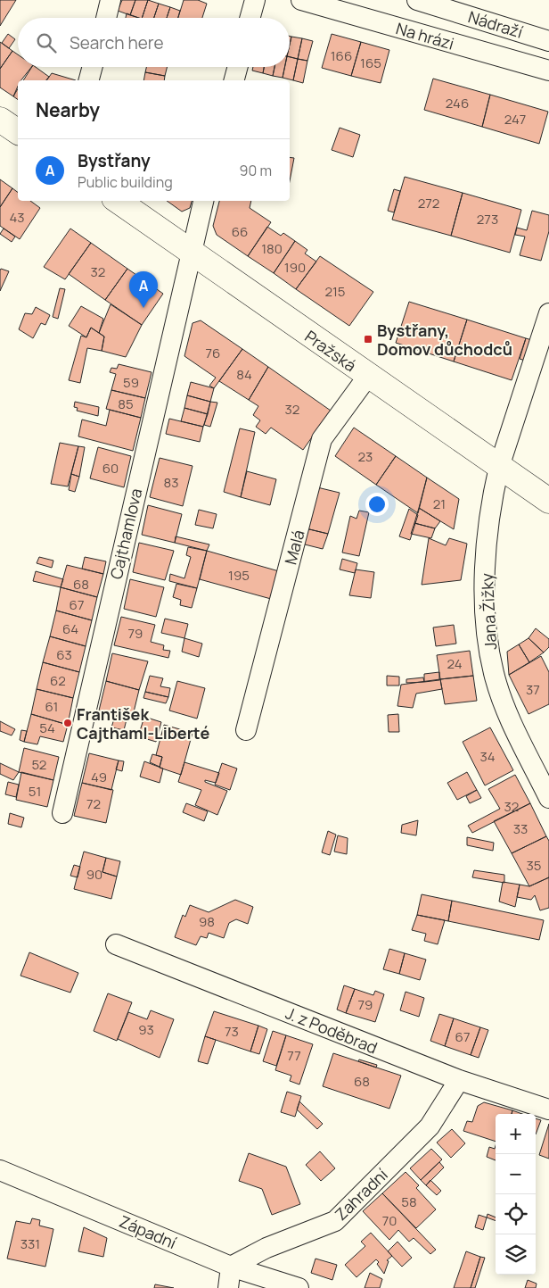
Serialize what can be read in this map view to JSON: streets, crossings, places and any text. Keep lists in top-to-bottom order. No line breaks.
{"streets":{"street":["Nádraží","Na hrázi","Pražská","Cajthamlova","Malá","Jana Žižky","J. z Poděbrad","Zahradní","Západní"]},"crossings":[["Pražská","Cajthamlova"],["Pražská","Malá"],["Pražská","Jana Žižky"],["J. z Poděbrad","Zahradní"],["Zahradní","Západní"]],"places":{"transit":["Bystřany, Domov důchodců"],"other":["František Cajthaml-Liberté"]},"house_numbers":["166","165","246","247","272","43","273","66","180","190","32","215","76","84","59","85","32","23","60","83","21","195","68","67","64","79","63","24","62","37","61","54","34","52","49","51","72","32","33","35","90","98","79","93","73","67","77","68","58","70","331"],"page":{"search":"Search here","heading":"Nearby","list":[{"mark":"A","name":"Bystřany","note":"Public building","value":"90 m"}],"pins":"A","map_buttons":["+","−"]}}
